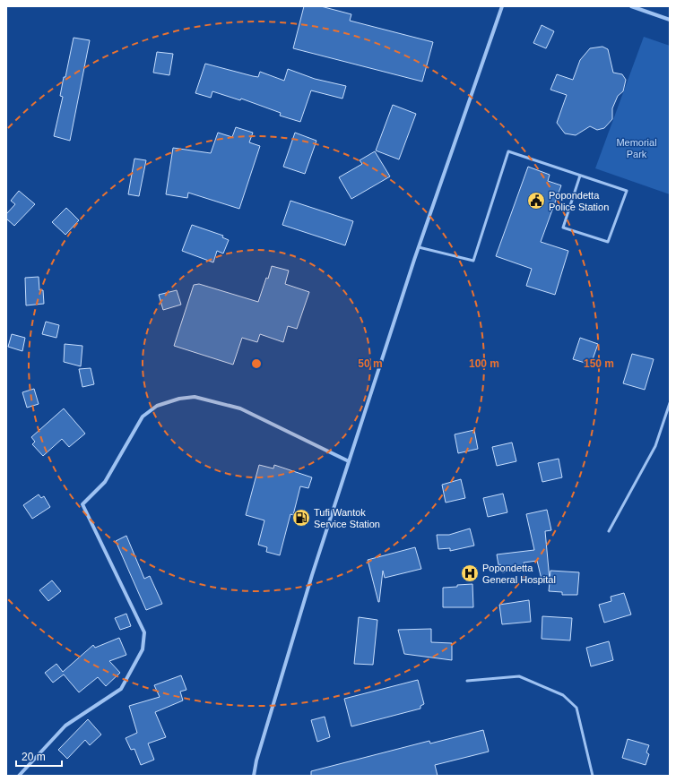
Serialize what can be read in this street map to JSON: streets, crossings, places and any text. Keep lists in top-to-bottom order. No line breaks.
{"parks":["Memorial Park"],"places":{"public building":["Popondetta Police Station"],"fuel station":["Tufi Wantok Service Station"],"hospital":["Popondetta General Hospital"]},"scale_bar":"20 m","rings":["50 m","100 m","150 m"]}
